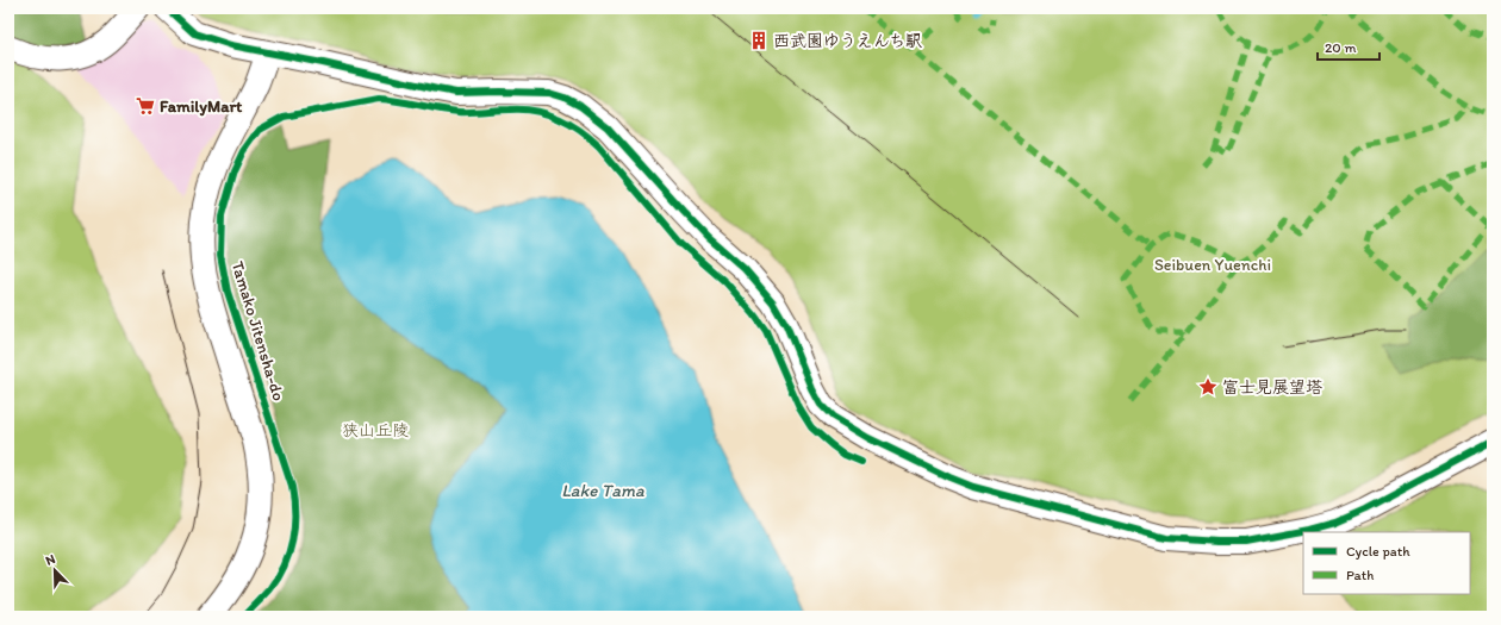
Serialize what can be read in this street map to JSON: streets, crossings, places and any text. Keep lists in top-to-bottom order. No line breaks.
{"streets":{"cycle path":["Tamako Jitensha-do"]},"water":["Lake Tama"],"parks":["Seibuen Yuenchi","狭山丘陵"],"places":{"building":["西武園ゆうえんち駅"],"supermarket":["FamilyMart"],"place":["富士見展望塔"]},"legend":["Cycle path","Path"],"scale_bar":"20 m","north":"top left"}
